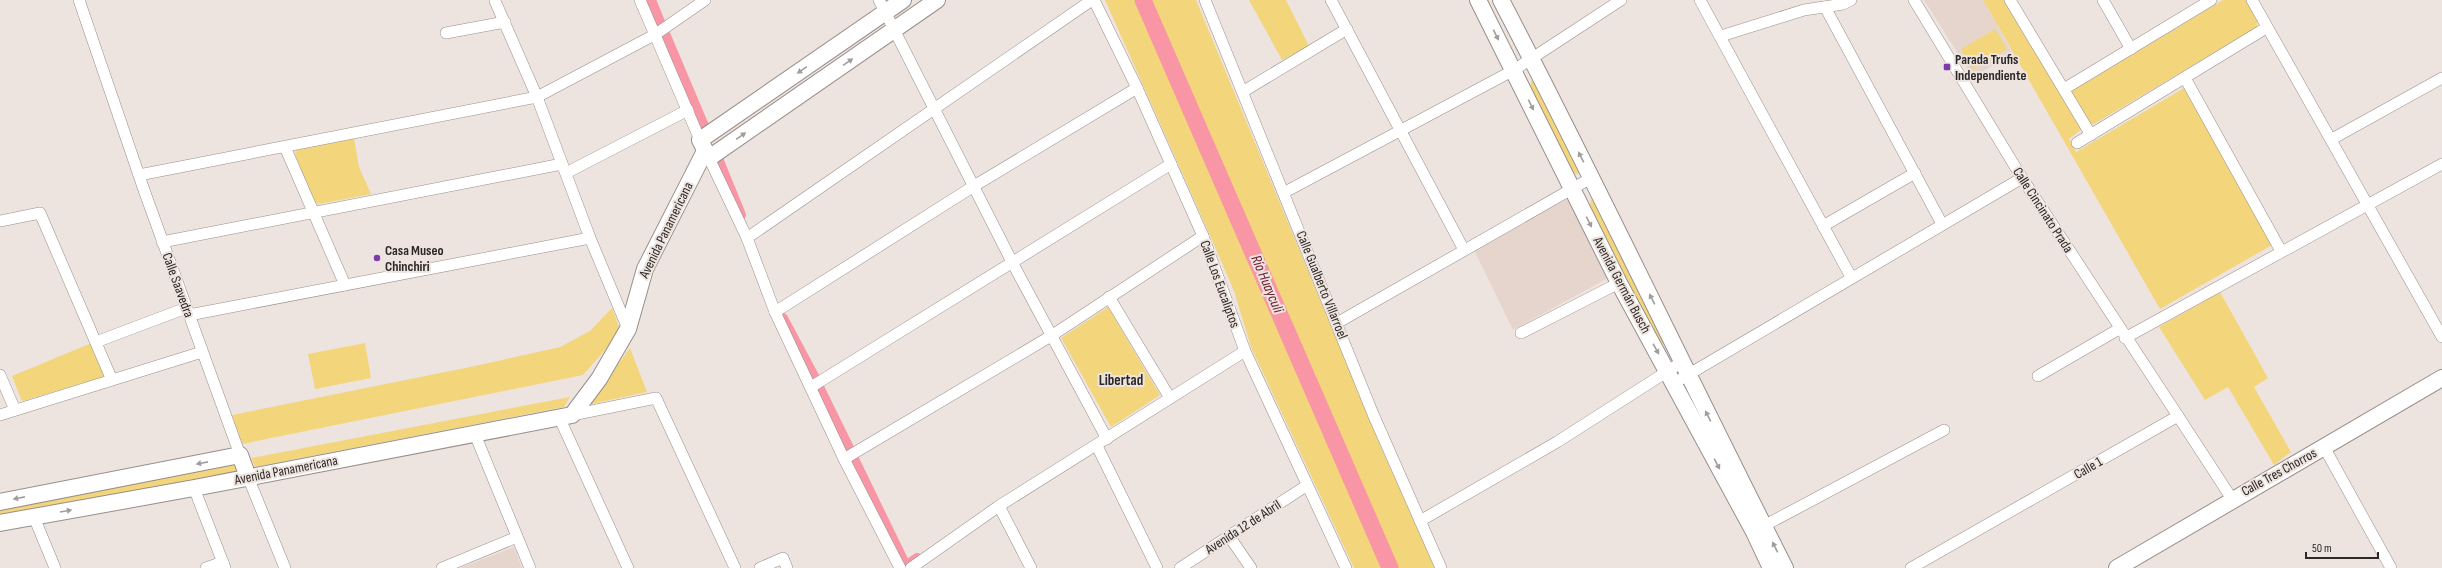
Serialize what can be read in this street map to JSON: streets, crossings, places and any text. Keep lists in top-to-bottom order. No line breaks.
{"streets":{"main road":["Avenida Panamericana","Calle Saavedra","Avenida Germán Busch","Calle Tres Chorros"],"street":["Calle Cincinato Prada","Calle Los Eucaliptos","Calle Gualberto Villarroel","Calle 1","Avenida 12 de Abril"]},"crossings":[["Calle Cincinato Prada","Calle 1"],["Avenida Panamericana","Calle Saavedra"],["Calle Los Eucaliptos","Avenida 12 de Abril"]],"districts":["Libertad"],"water":["Río Huayculi"],"places":{"transit":["Parada Trufis Independiente"],"other":["Casa Museo Chinchiri"]},"scale_bar":"50 m"}
